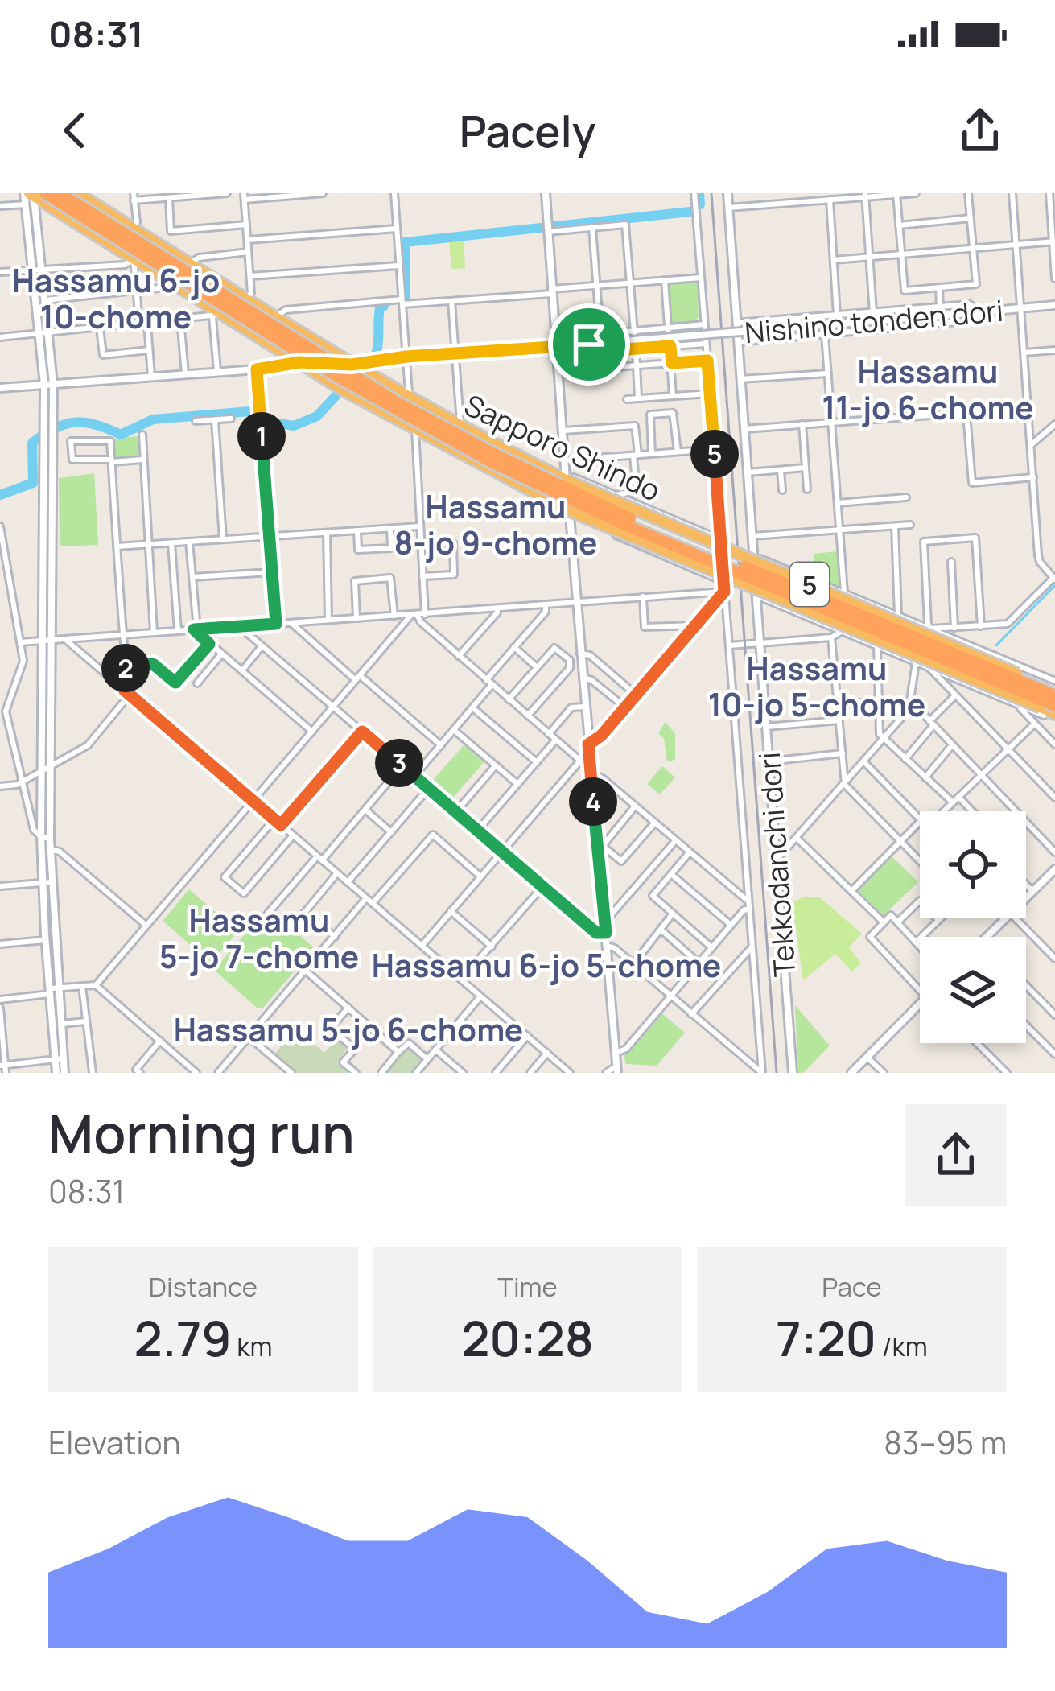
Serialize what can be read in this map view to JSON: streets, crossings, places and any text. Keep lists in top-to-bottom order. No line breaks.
{"streets":{"highway":["Sapporo Shindo","5"],"street":["Nishino tonden dori","Tekkodanchi dori"]},"crossings":[["Nishino tonden dori","Sapporo Shindo"]],"districts":["Hassamu 6-jo 10-chome","Hassamu 11-jo 6-chome","Hassamu 8-jo 9-chome","Hassamu 10-jo 5-chome","Hassamu 5-jo 7-chome","Hassamu 6-jo 5-chome","Hassamu 5-jo 6-chome"],"page":{"status":"08:31","header":"Pacely","pins":["1","5","2","3","4"],"heading":["Morning run","08:31"],"stats":[["Distance","2.79 km"],["Time","20:28"],["Pace","7:20 /km"]],"chart":["Elevation","83–95 m"]}}
